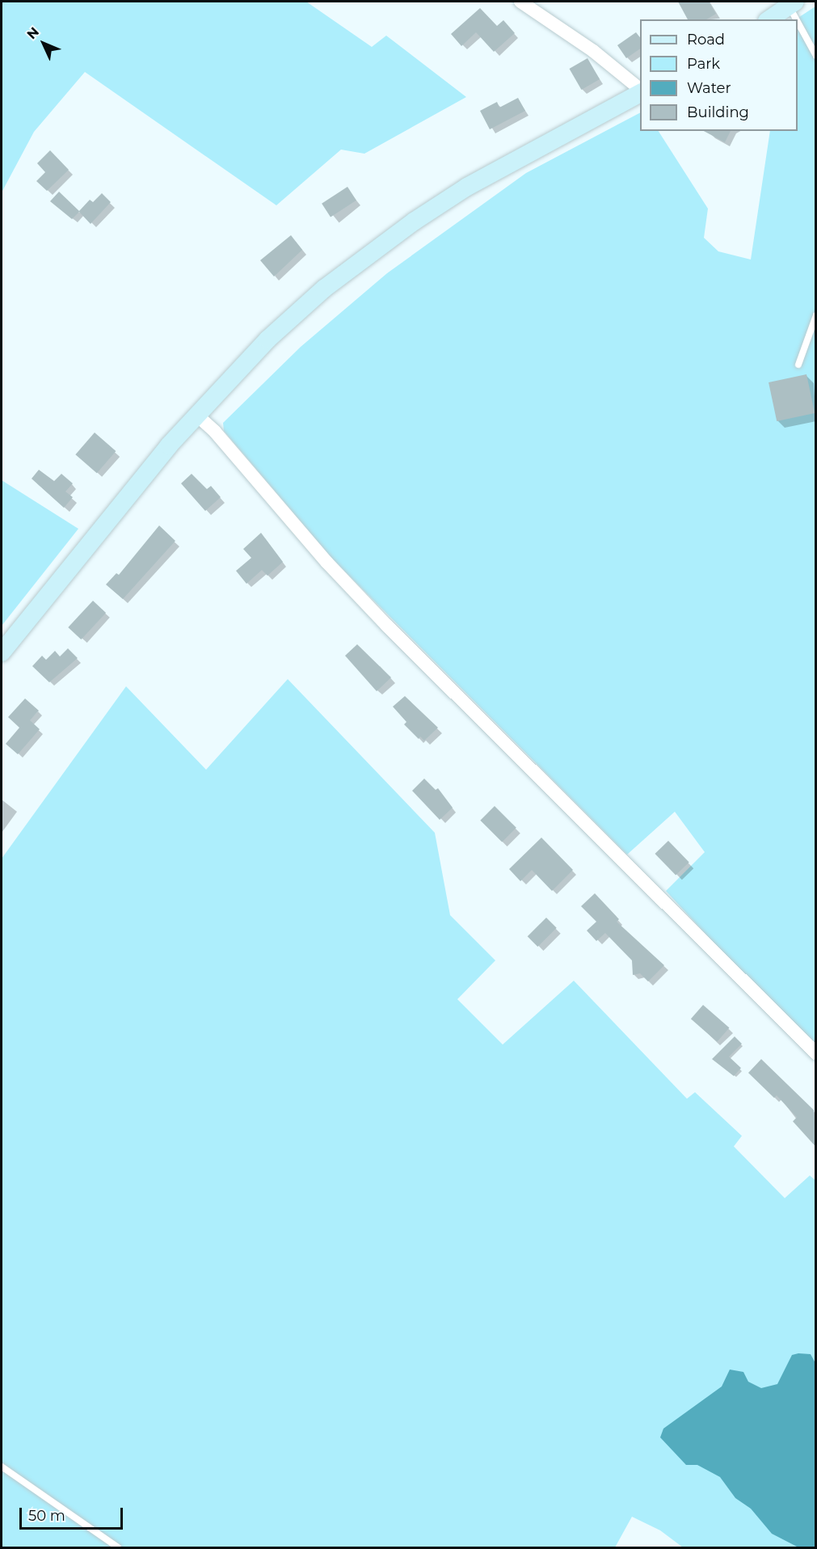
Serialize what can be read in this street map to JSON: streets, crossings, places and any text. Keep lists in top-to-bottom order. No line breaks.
{"legend":["Road","Park","Water","Building"],"scale_bar":"50 m","north":"top left"}
